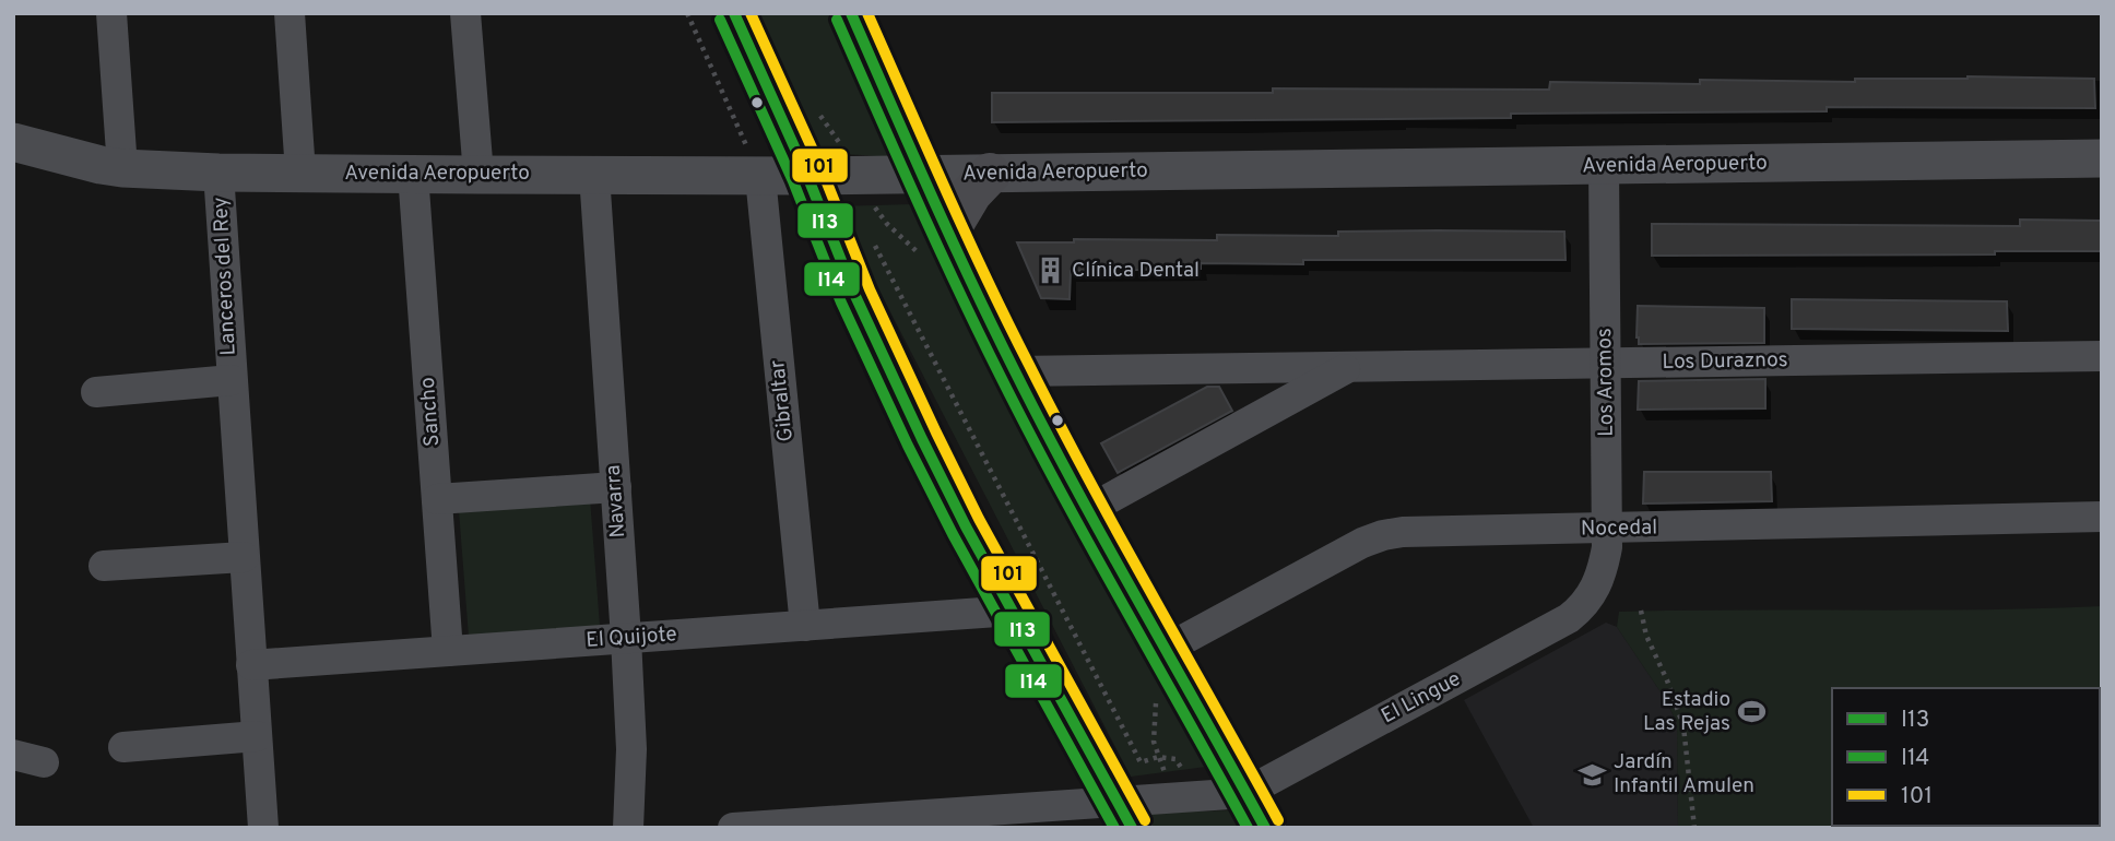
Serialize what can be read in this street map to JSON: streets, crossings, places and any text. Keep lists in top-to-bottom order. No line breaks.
{"streets":{"street":["Avenida Aeropuerto","Lanceros del Rey","Los Duraznos","Los Aromos","Gibraltar","Sancho","Navarra","Nocedal","El Quijote","El Lingue"]},"crossings":[["Avenida Aeropuerto","Lanceros del Rey"],["Avenida Aeropuerto","Los Aromos"],["Avenida Aeropuerto","Gibraltar"],["Avenida Aeropuerto","Sancho"],["Avenida Aeropuerto","Navarra"],["Lanceros del Rey","El Quijote"],["Los Duraznos","Los Aromos"],["Los Aromos","Nocedal"],["Los Aromos","El Lingue"],["Gibraltar","El Quijote"],["Sancho","El Quijote"],["Navarra","El Quijote"]],"places":{"building":["Clínica Dental"],"sports":["Estadio Las Rejas"],"school or university":["Jardín Infantil Amulen"]},"lines":["transit line I13","transit line 101","transit line I14"],"legend":["I13","I14","101"]}
